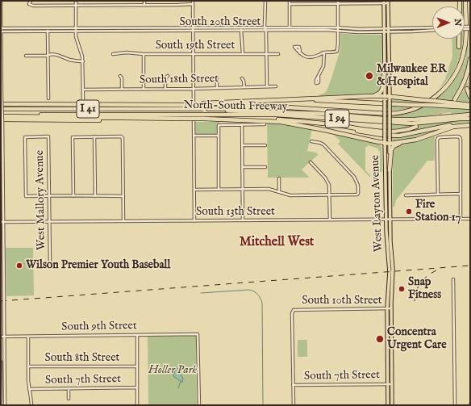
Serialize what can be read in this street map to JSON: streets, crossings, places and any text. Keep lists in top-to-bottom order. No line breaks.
{"streets":{"highway":["North-South Freeway","I 41","I 94"],"main road":["West Layton Avenue"],"street":["South 20th Street","South 19th Street","South 18th Street","West Mallory Avenue","South 13th Street","South 10th Street","South 9th Street","South 8th Street","South 7th Street"]},"crossings":[["South 20th Street","West Layton Avenue"],["North-South Freeway","I 41"],["West Mallory Avenue","South 13th Street"],["West Layton Avenue","South 13th Street"],["West Layton Avenue","South 10th Street"],["West Layton Avenue","South 7th Street"],["South 10th Street","South 7th Street"]],"districts":["Mitchell West"],"parks":["Holler Park"],"places":["Milwaukee ER & Hospital","Fire Station 17","Wilson Premier Youth Baseball","Snap Fitness","Concentra Urgent Care"],"north":"right"}
